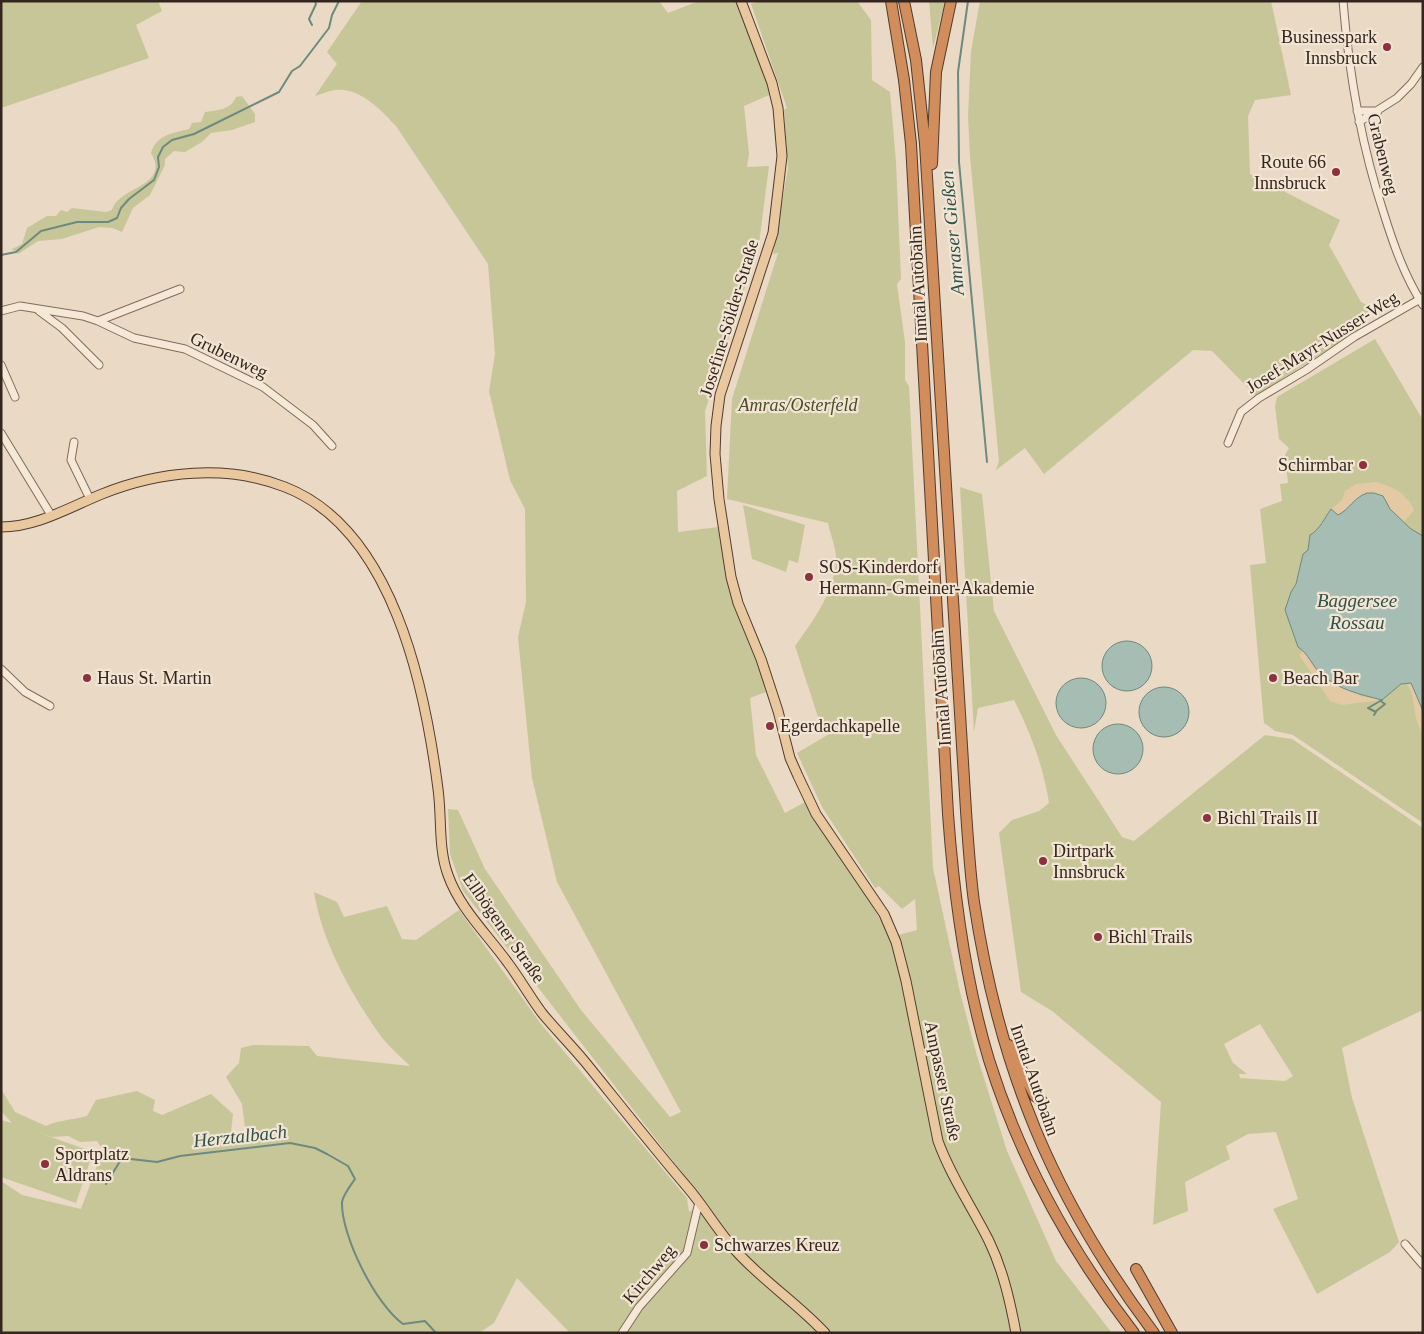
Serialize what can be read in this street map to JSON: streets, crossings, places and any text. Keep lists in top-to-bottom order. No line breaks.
{"streets":{"highway":["Inntal Autobahn"],"main road":["Josefine-Sölder-Straße","Ellbögener Straße","Ampasser Straße"],"street":["Grabenweg","Josef-Mayr-Nusser-Weg","Grubenweg","Kirchweg"]},"crossings":[["Grabenweg","Josef-Mayr-Nusser-Weg"],["Josefine-Sölder-Straße","Ampasser Straße"],["Ellbögener Straße","Kirchweg"]],"water":["Amraser Gießen","Baggersee Rossau","Herztalbach"],"parks":["Amras/Osterfeld"],"places":["Businesspark Innsbruck","Route 66 Innsbruck","Schirmbar","SOS-Kinderdorf Hermann-Gmeiner-Akademie","Haus St. Martin","Beach Bar","Egerdachkapelle","Bichl Trails II","Dirtpark Innsbruck","Bichl Trails","Sportplatz Aldrans","Schwarzes Kreuz"]}
